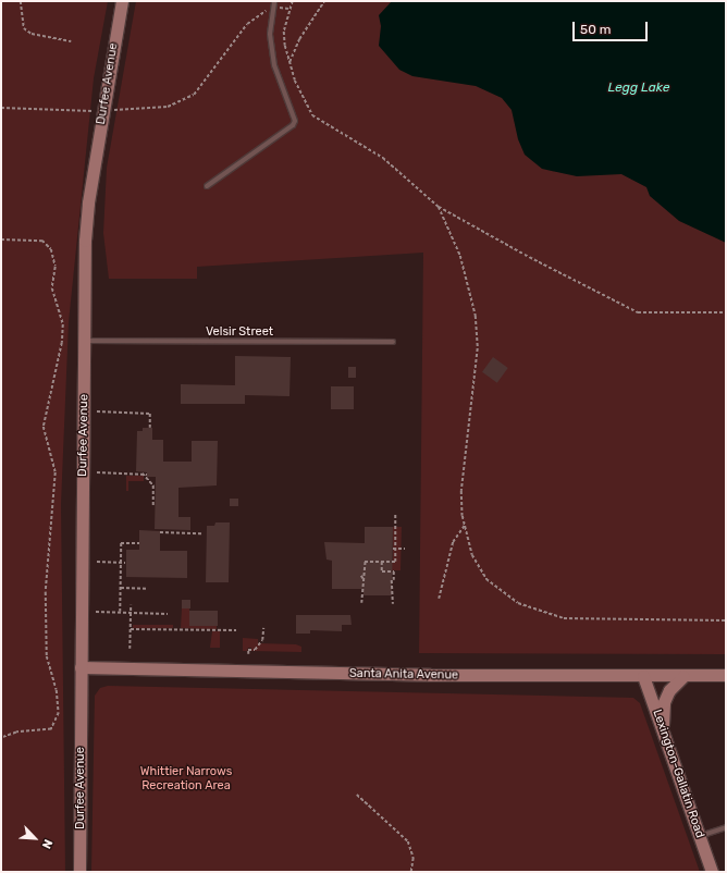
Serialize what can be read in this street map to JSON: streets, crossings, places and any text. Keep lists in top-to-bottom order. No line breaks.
{"streets":{"main road":["Durfee Avenue","Santa Anita Avenue","Lexington-Gallatin Road"],"lane":["Velsir Street"]},"crossings":[["Durfee Avenue","Velsir Street"],["Durfee Avenue","Santa Anita Avenue"],["Santa Anita Avenue","Lexington-Gallatin Road"]],"water":["Legg Lake"],"parks":["Whittier Narrows Recreation Area"],"scale_bar":"50 m","north":"bottom right"}
